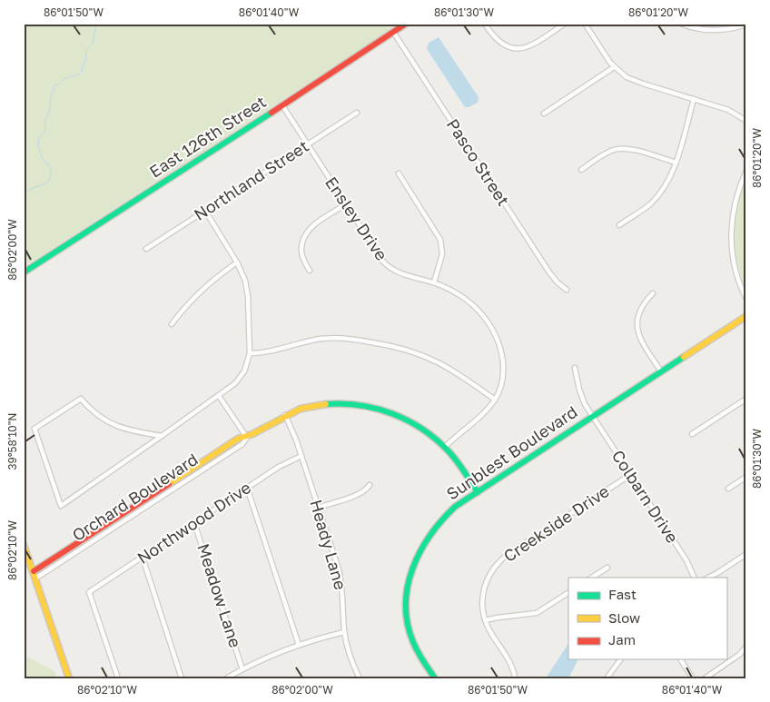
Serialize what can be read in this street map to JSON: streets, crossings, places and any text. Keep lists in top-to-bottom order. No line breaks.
{"streets":{"street":["East 126th Street","Pasco Street","Northland Street","Ensley Drive","Sunblest Boulevard","Colbarn Drive","Orchard Boulevard","Northwood Drive","Creekside Drive","Heady Lane","Meadow Lane"]},"crossings":[["East 126th Street","Pasco Street"],["East 126th Street","Ensley Drive"],["Northland Street","Ensley Drive"],["Ensley Drive","Orchard Boulevard"],["Sunblest Boulevard","Colbarn Drive"],["Sunblest Boulevard","Orchard Boulevard"],["Colbarn Drive","Creekside Drive"],["Orchard Boulevard","Heady Lane"],["Northwood Drive","Heady Lane"],["Northwood Drive","Meadow Lane"]],"legend":["Fast","Slow","Jam"],"coordinates":["86°01'50\"W","86°01'40\"W","86°01'30\"W","86°01'20\"W","86°02'00\"W","39°58'10\"N","86°02'10\"W"]}
